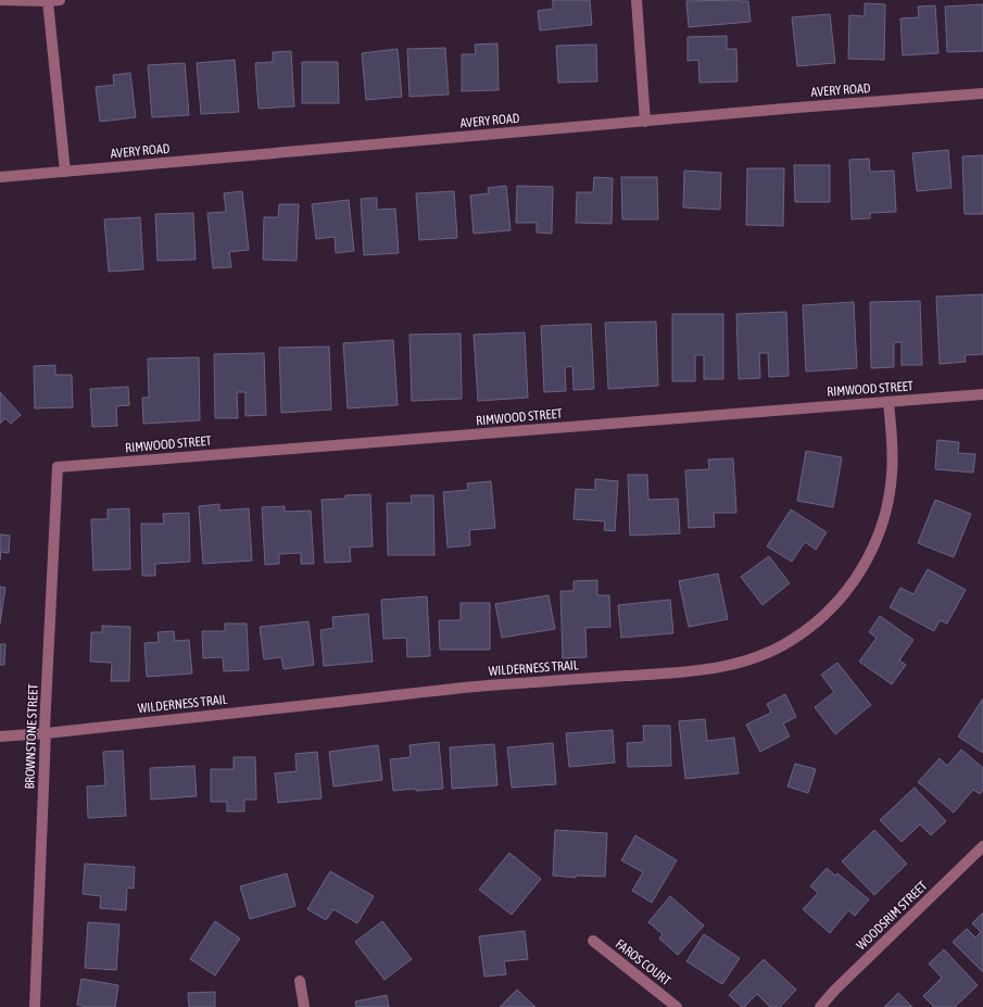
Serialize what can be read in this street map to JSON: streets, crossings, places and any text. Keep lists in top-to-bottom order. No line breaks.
{"streets":{"street":["AVERY ROAD","RIMWOOD STREET","WILDERNESS TRAIL","BROWNSTONE STREET","WOODSRIM STREET","FAROS COURT"]},"crossings":[["RIMWOOD STREET","WILDERNESS TRAIL"],["RIMWOOD STREET","BROWNSTONE STREET"],["WILDERNESS TRAIL","BROWNSTONE STREET"]]}
